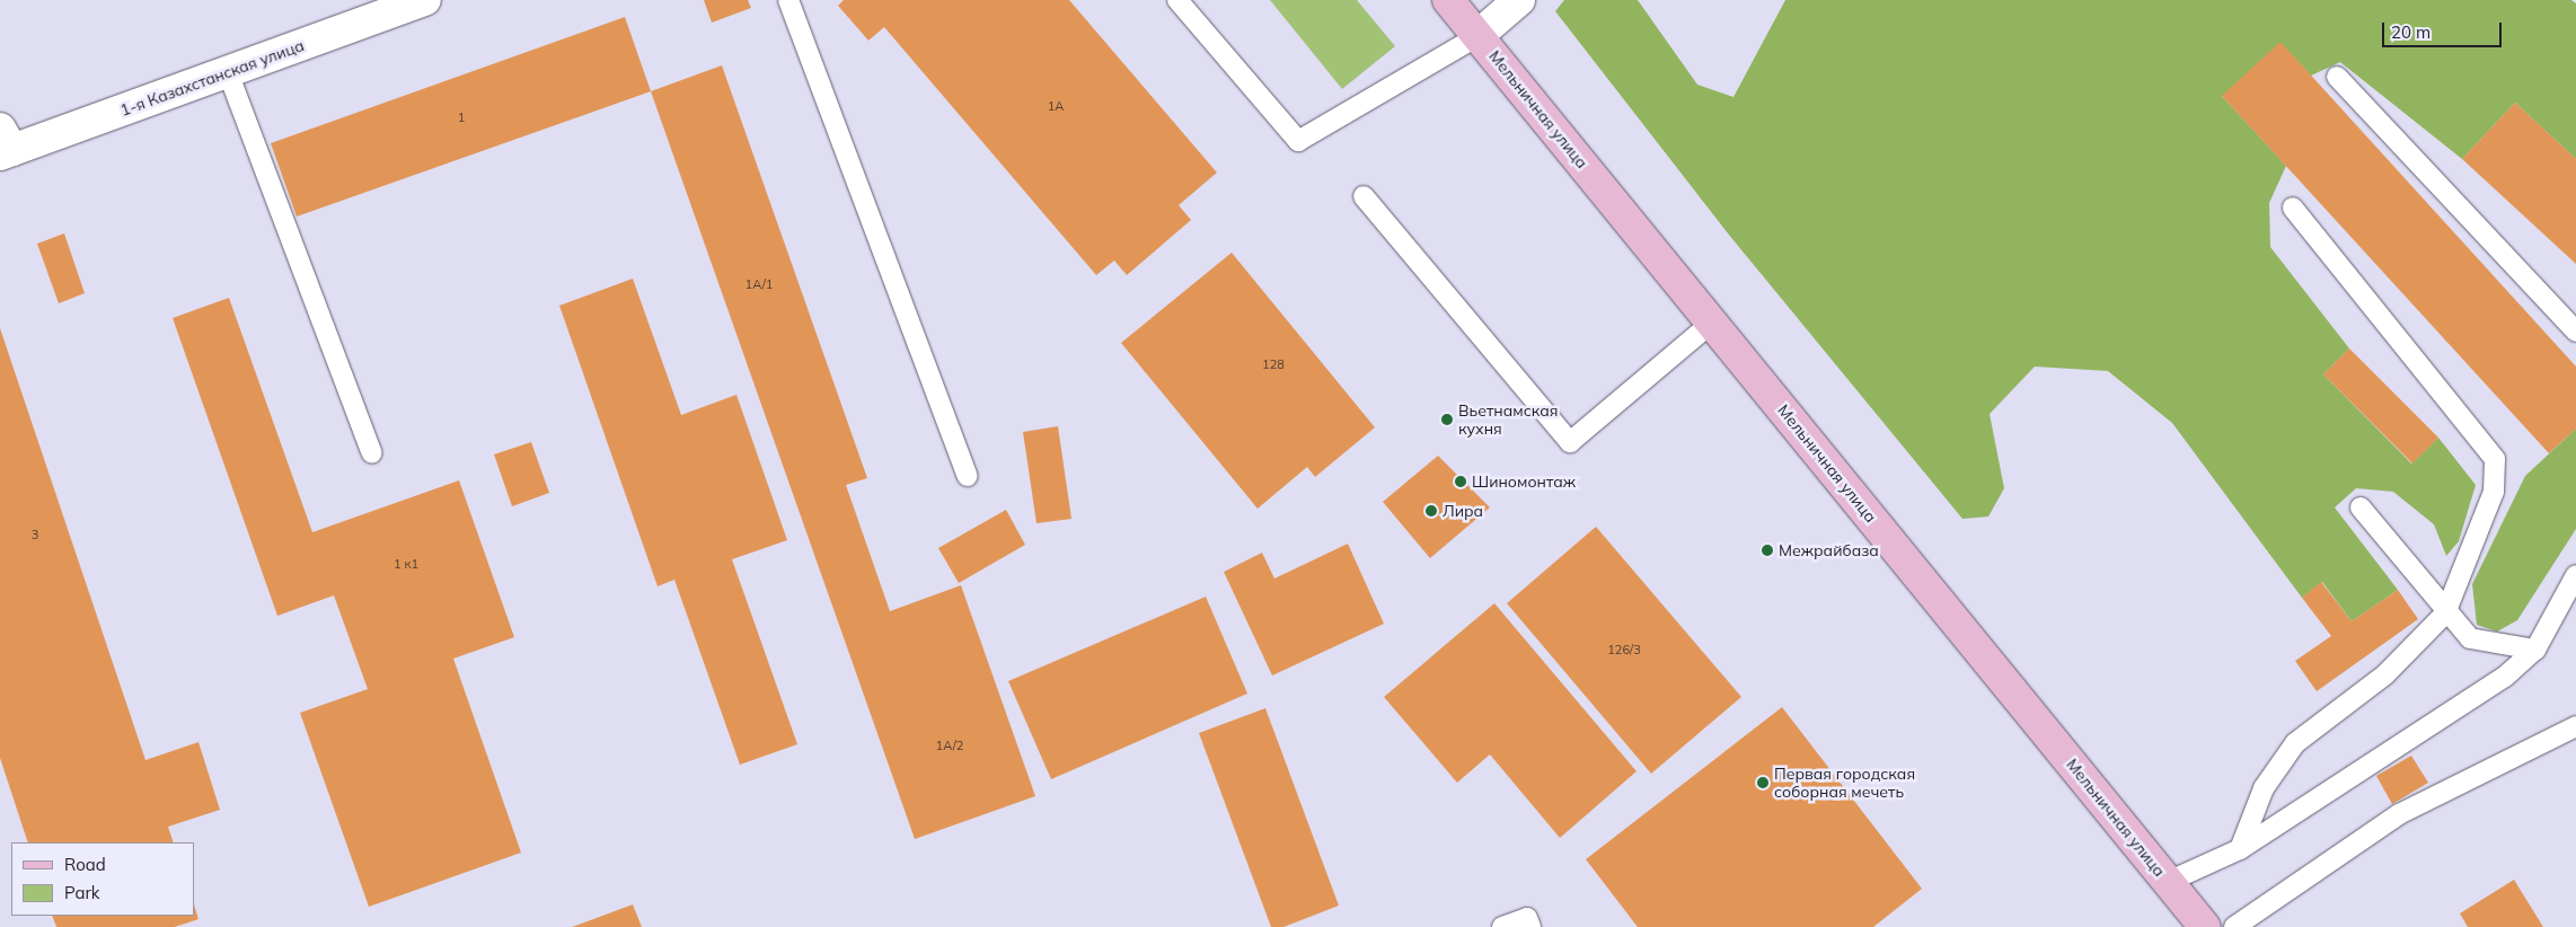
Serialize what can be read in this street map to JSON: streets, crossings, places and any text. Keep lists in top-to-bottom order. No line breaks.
{"streets":{"main road":["Мельничная улица"],"street":["1-я Казахстанская улица"]},"places":["Вьетнамская кухня","Шиномонтаж","Лира","Межрайбаза","Первая городская соборная мечеть"],"house_numbers":["1А","1","1А/1","128","3","1 к1","126/3","1А/2"],"legend":["Road","Park"],"scale_bar":"20 m"}
